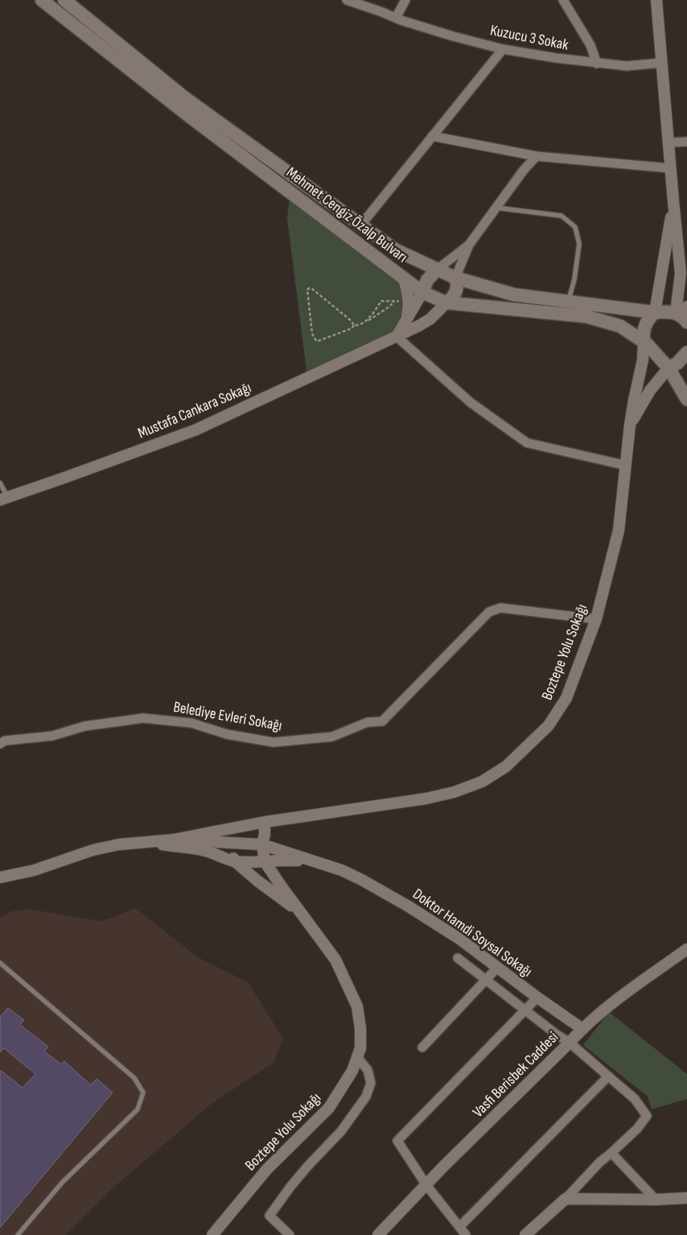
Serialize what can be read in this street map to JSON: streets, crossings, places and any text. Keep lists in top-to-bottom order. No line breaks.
{"streets":{"main road":["Mehmet Cengiz Özalp Bulvarı"],"street":["Kuzucu 3 Sokak","Mustafa Cankara Sokağı","Boztepe Yolu Sokağı","Belediye Evleri Sokağı","Doktor Hamdi Soysal Sokağı","Vasfi Berisbek Caddesi"]},"crossings":[["Mehmet Cengiz Özalp Bulvarı","Mustafa Cankara Sokağı"],["Mehmet Cengiz Özalp Bulvarı","Boztepe Yolu Sokağı"],["Boztepe Yolu Sokağı","Belediye Evleri Sokağı"],["Doktor Hamdi Soysal Sokağı","Vasfi Berisbek Caddesi"]]}
